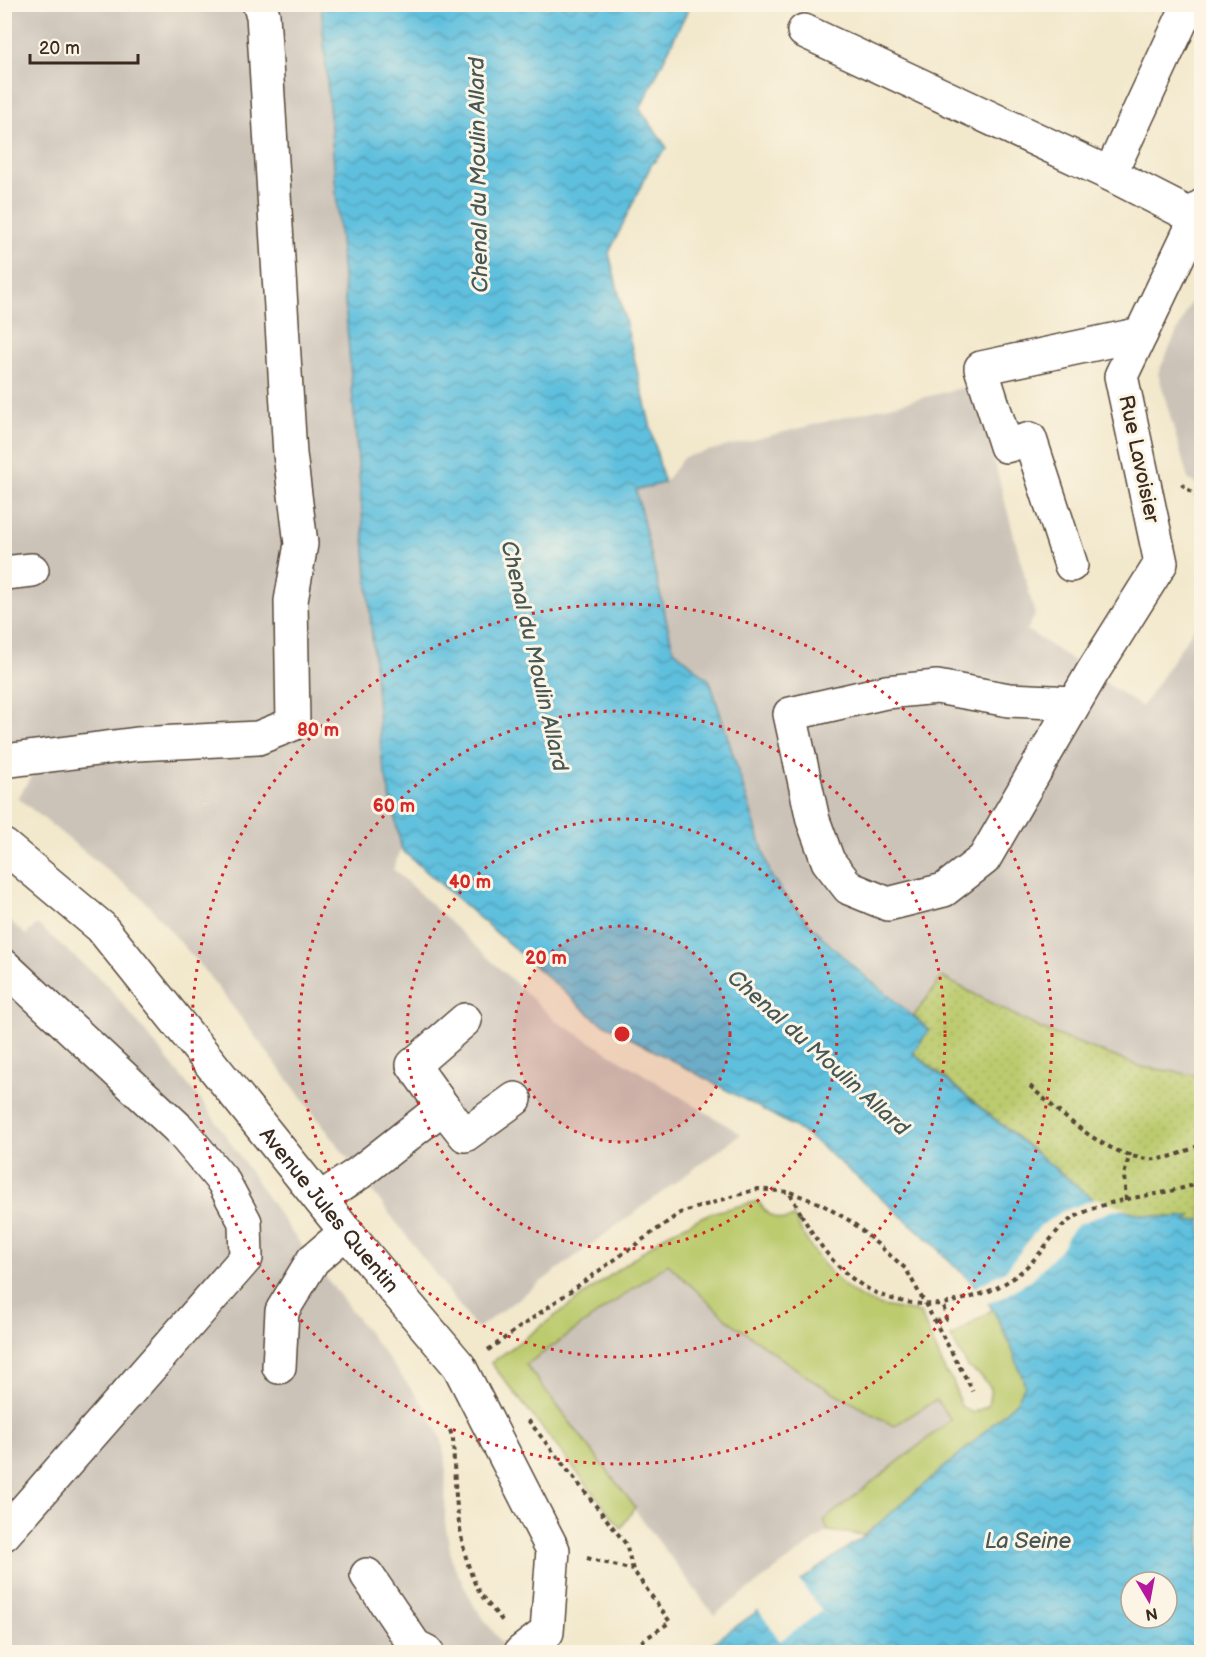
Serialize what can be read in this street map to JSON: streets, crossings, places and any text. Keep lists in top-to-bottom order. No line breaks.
{"streets":{"street":["Rue Lavoisier","Avenue Jules Quentin"]},"water":["Chenal du Moulin Allard","La Seine"],"scale_bar":"20 m","north":"bottom","rings":["80 m","60 m","40 m","20 m"]}
